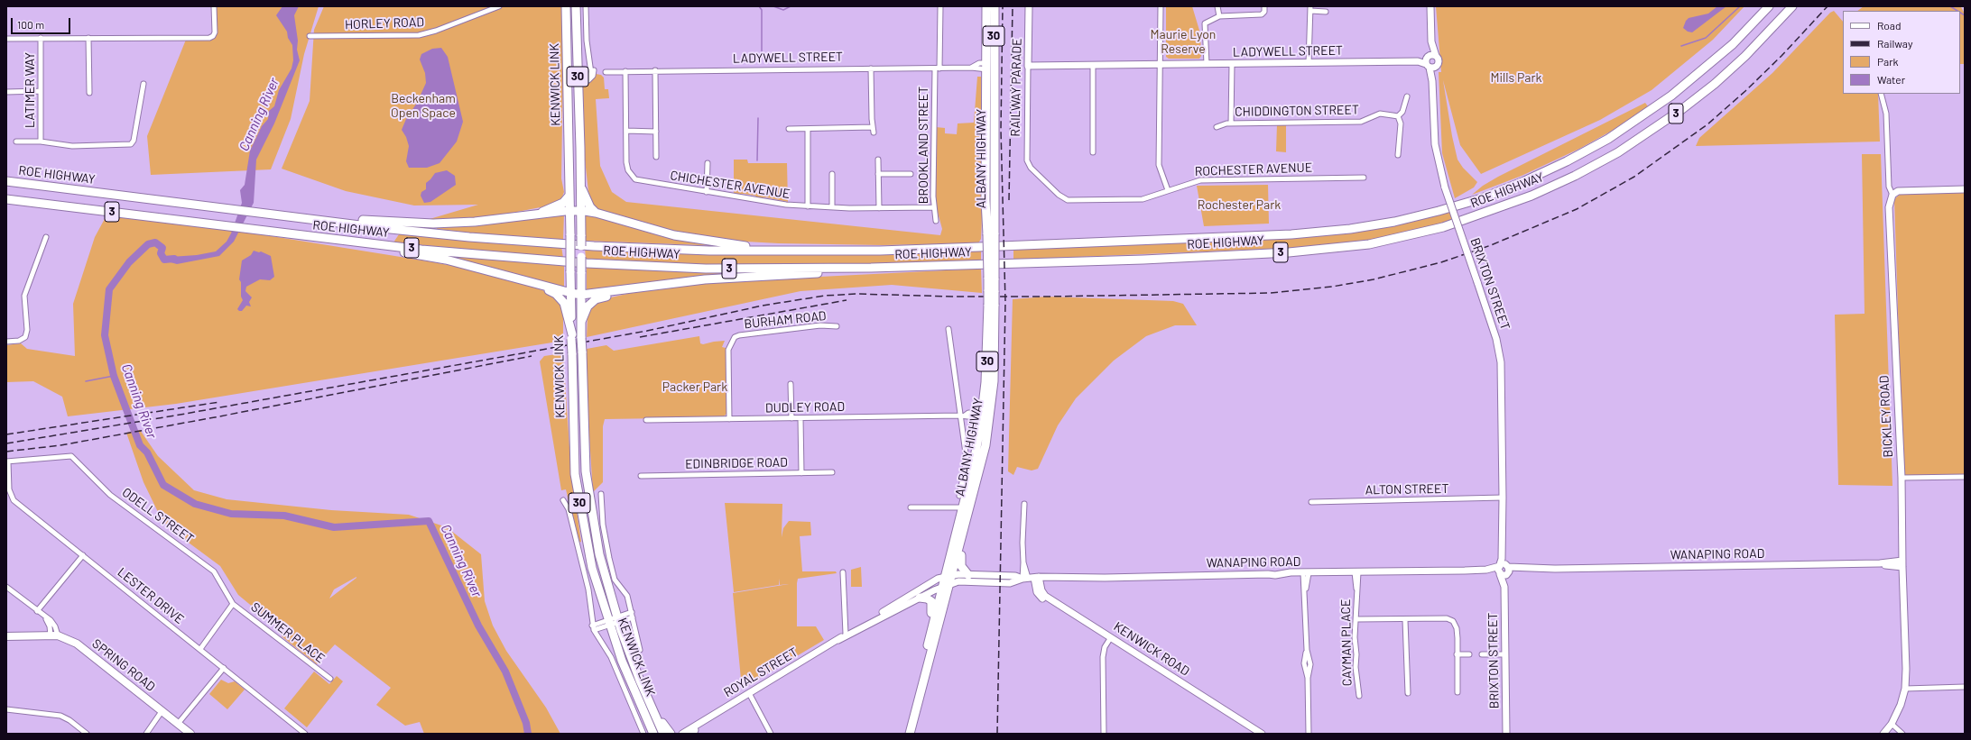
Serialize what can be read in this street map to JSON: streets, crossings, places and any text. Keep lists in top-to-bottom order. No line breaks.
{"streets":{"highway":["30","KENWICK LINK","3","ALBANY HIGHWAY","ROE HIGHWAY"],"main road":["LADYWELL STREET","RAILWAY PARADE","BRIXTON STREET","BICKLEY ROAD","WANAPING ROAD","KENWICK ROAD","SPRING ROAD","ROYAL STREET"],"street":["HORLEY ROAD","LATIMER WAY","CHIDDINGTON STREET","BROOKLAND STREET","ROCHESTER AVENUE","CHICHESTER AVENUE","BURHAM ROAD","DUDLEY ROAD","EDINBRIDGE ROAD","ALTON STREET","ODELL STREET","LESTER DRIVE","SUMMER PLACE","CAYMAN PLACE"]},"crossings":[["LADYWELL STREET","RAILWAY PARADE"],["LADYWELL STREET","BROOKLAND STREET"],["LADYWELL STREET","ALBANY HIGHWAY"],["LADYWELL STREET","CHICHESTER AVENUE"],["LADYWELL STREET","BRIXTON STREET"],["RAILWAY PARADE","ROCHESTER AVENUE"],["BROOKLAND STREET","CHICHESTER AVENUE"],["ALBANY HIGHWAY","DUDLEY ROAD"],["ALBANY HIGHWAY","WANAPING ROAD"],["ALBANY HIGHWAY","ROYAL STREET"],["BRIXTON STREET","ALTON STREET"],["BRIXTON STREET","WANAPING ROAD"],["BURHAM ROAD","DUDLEY ROAD"],["BICKLEY ROAD","WANAPING ROAD"],["ODELL STREET","LESTER DRIVE"],["ODELL STREET","SUMMER PLACE"],["WANAPING ROAD","CAYMAN PLACE"],["WANAPING ROAD","KENWICK ROAD"],["WANAPING ROAD","ROYAL STREET"]],"water":["Canning River"],"parks":["Maurie Lyon Reserve","Mills Park","Beckenham Open Space","Rochester Park","Packer Park"],"legend":["Road","Railway","Park","Water"],"scale_bar":"100 m"}
